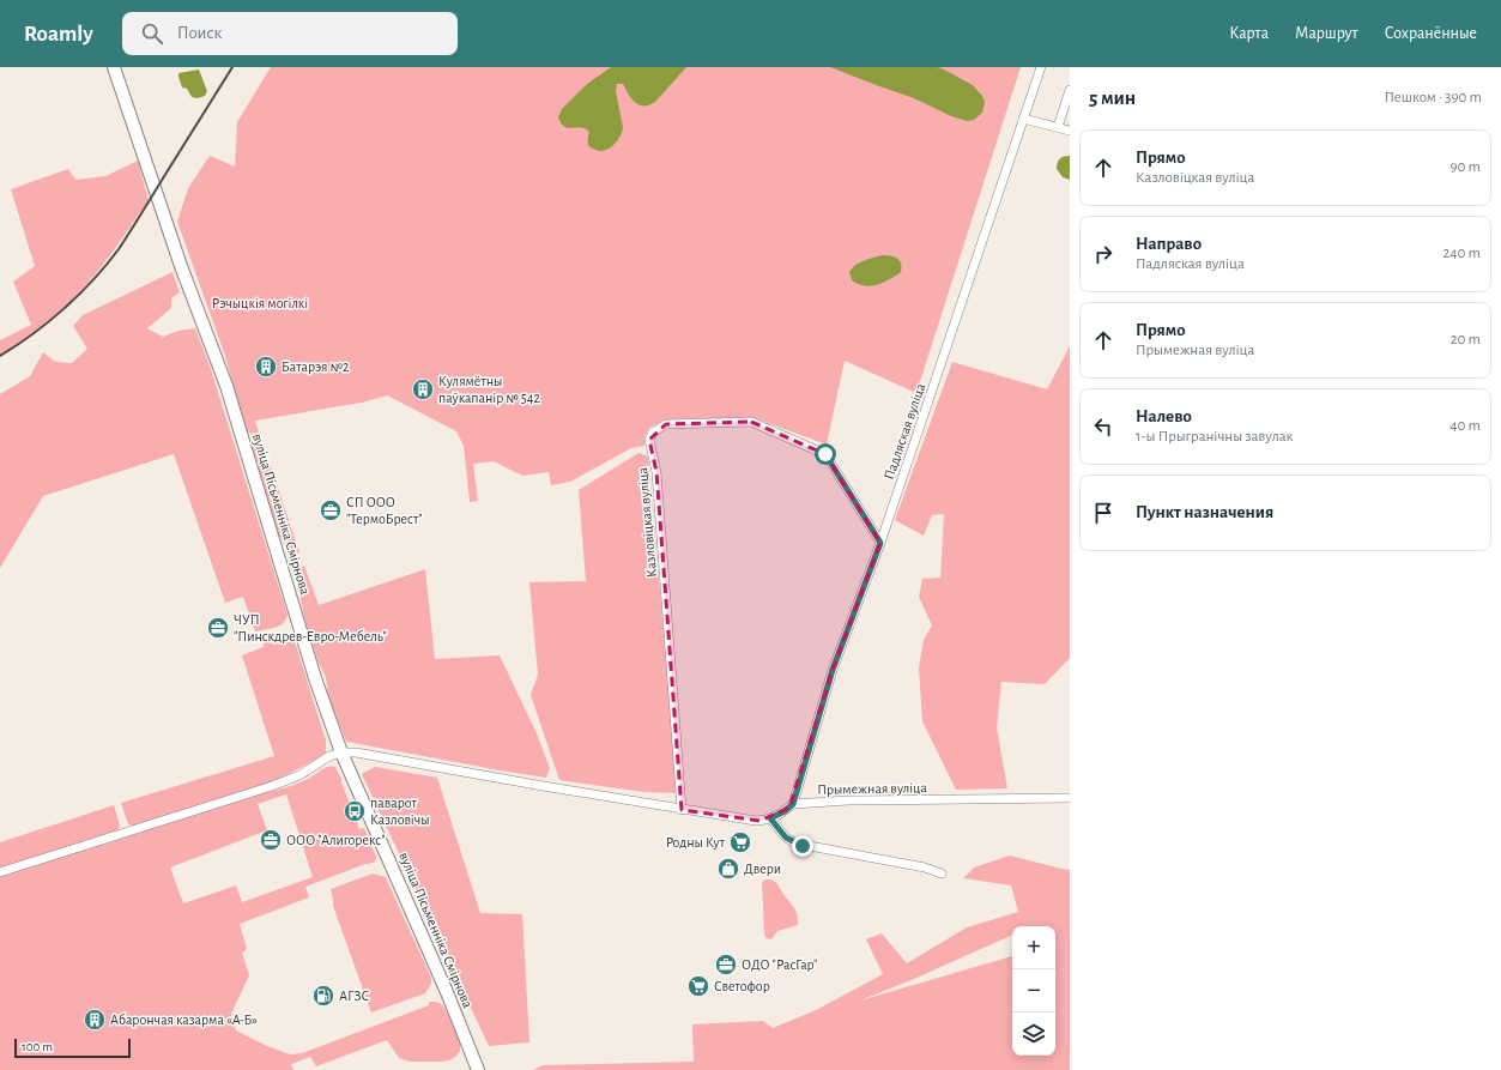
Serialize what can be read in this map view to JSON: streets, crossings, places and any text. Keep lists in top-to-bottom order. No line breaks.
{"streets":{"main road":["вуліца Пісьменніка Смірнова"],"street":["Падляская вуліца","Казловіцкая вуліца","Прымежная вуліца"]},"crossings":[["Падляская вуліца","Казловіцкая вуліца"],["Падляская вуліца","Прымежная вуліца"],["вуліца Пісьменніка Смірнова","Прымежная вуліца"],["Казловіцкая вуліца","Прымежная вуліца"]],"parks":["Рэчыцкія могілкі"],"places":{"building":["Батарэя №2","Кулямётны паўкапанір № 542","Абарончая казарма «А-Б»"],"office":["СП ООО \"ТермоБрест\"","ЧУП \"Пинскдрев-Евро-Мебель\"","ООО \"Алигорекс\"","ОДО \"РасГар\""],"bus stop":["паварот Казловічы"],"supermarket":["Родны Кут","Светофор"],"shop":["Двери"],"fuel station":["АГЗС"]},"scale_bar":"100 m","page":{"header":"Roamly","search":"Поиск","nav":["Карта","Маршрут","Сохранённые"],"heading":["5 мин","Пешком · 390 m"],"list":[["Прямо","Казловіцкая вуліца","90 m"],["Направо","Падляская вуліца","240 m"],["Прямо","Прымежная вуліца","20 m"],["Налево","1-ы Прыгранічны завулак","40 m"],"Пункт назначения"],"map_buttons":["+","−"],"scale":"100 m"}}
